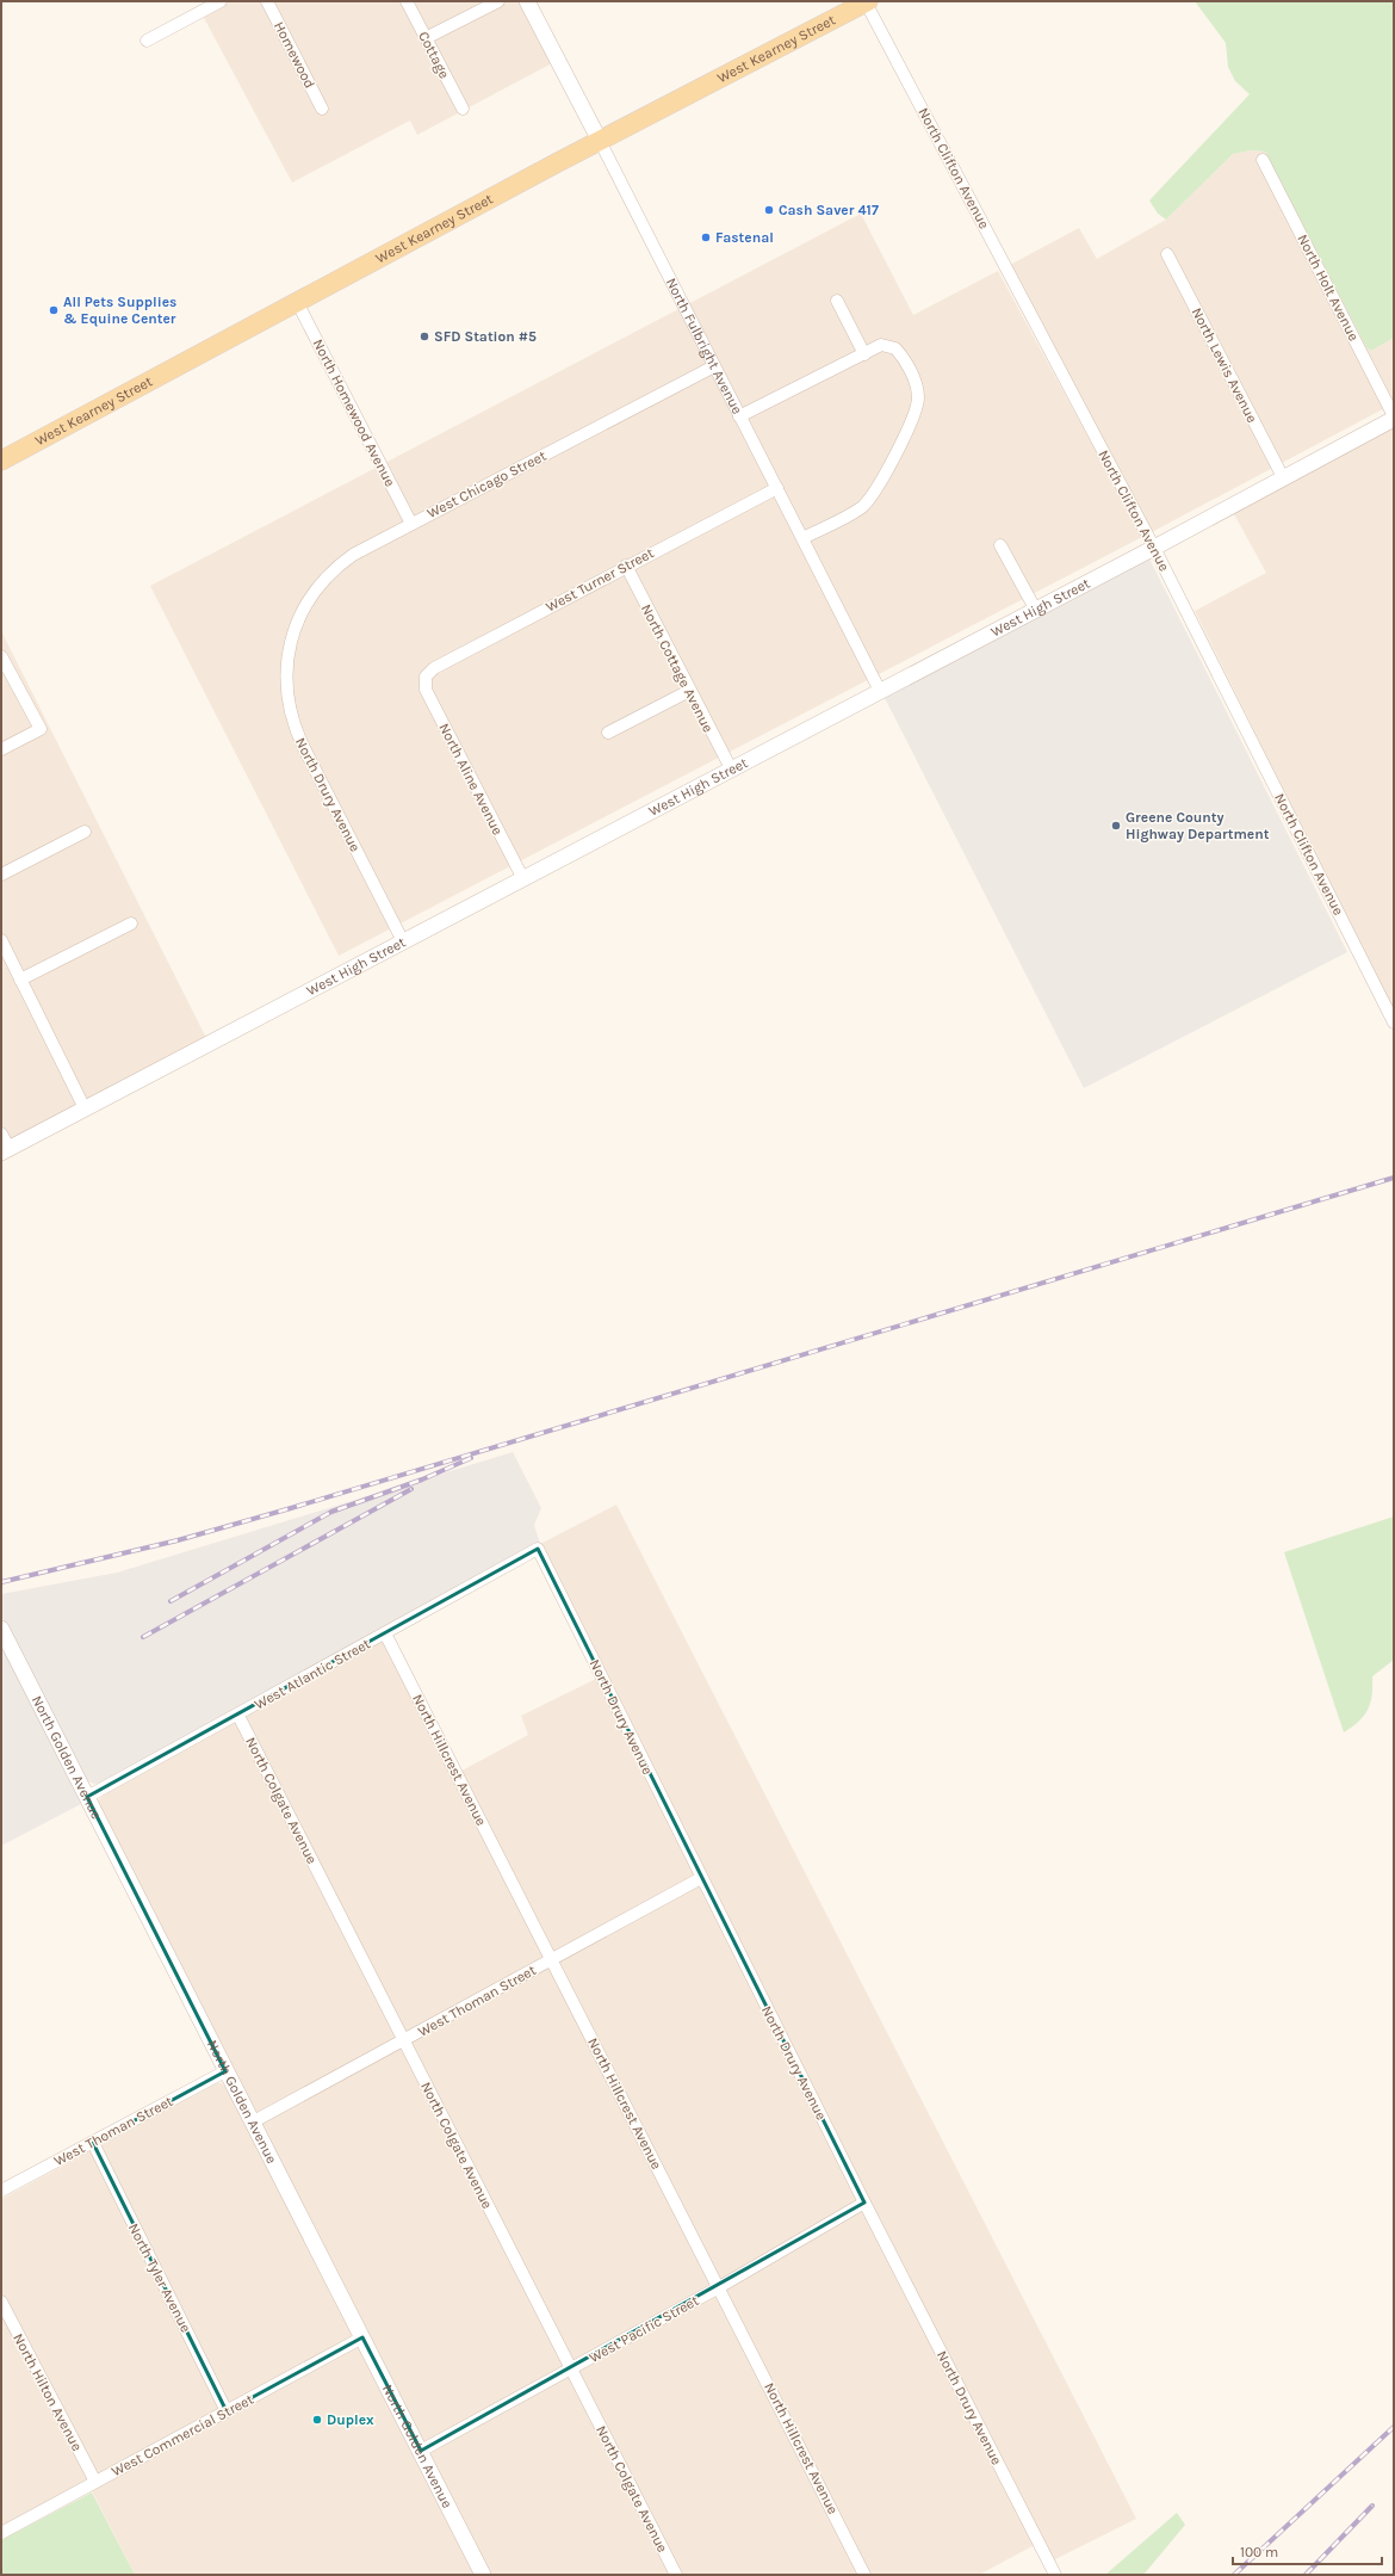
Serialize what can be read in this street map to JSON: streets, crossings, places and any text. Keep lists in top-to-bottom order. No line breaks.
{"streets":{"main road":["West Kearney Street"],"street":["Homewood","Cottage","North Clifton Avenue","North Holt Avenue","North Fulbright Avenue","North Lewis Avenue","North Homewood Avenue","West Chicago Street","West Turner Street","West High Street","North Cottage Avenue","North Aline Avenue","North Drury Avenue","West Atlantic Street","North Golden Avenue","North Hillcrest Avenue","North Colgate Avenue","West Thoman Street","North Tyler Avenue","West Pacific Street","North Hilton Avenue","West Commercial Street"]},"crossings":[["West Kearney Street","North Clifton Avenue"],["West Kearney Street","North Fulbright Avenue"],["West Kearney Street","North Homewood Avenue"],["North Clifton Avenue","West High Street"],["North Holt Avenue","West High Street"],["North Fulbright Avenue","West Chicago Street"],["North Fulbright Avenue","West Turner Street"],["North Fulbright Avenue","West High Street"],["North Lewis Avenue","West High Street"],["North Homewood Avenue","West Chicago Street"],["West Chicago Street","North Drury Avenue"],["West Turner Street","North Cottage Avenue"],["West Turner Street","North Aline Avenue"],["West High Street","North Cottage Avenue"],["West High Street","North Aline Avenue"],["West High Street","North Drury Avenue"],["North Drury Avenue","West Atlantic Street"],["North Drury Avenue","West Thoman Street"],["North Drury Avenue","West Pacific Street"],["West Atlantic Street","North Golden Avenue"],["West Atlantic Street","North Hillcrest Avenue"],["West Atlantic Street","North Colgate Avenue"],["North Golden Avenue","West Thoman Street"],["North Golden Avenue","West Pacific Street"],["North Golden Avenue","West Commercial Street"],["North Hillcrest Avenue","West Thoman Street"],["North Hillcrest Avenue","West Pacific Street"],["North Colgate Avenue","West Thoman Street"],["North Colgate Avenue","West Pacific Street"],["West Thoman Street","North Tyler Avenue"],["North Tyler Avenue","West Commercial Street"],["North Hilton Avenue","West Commercial Street"]],"places":["Cash Saver 417","Fastenal","All Pets Supplies & Equine Center","SFD Station #5","Greene County Highway Department","Duplex"],"scale_bar":"100 m"}
